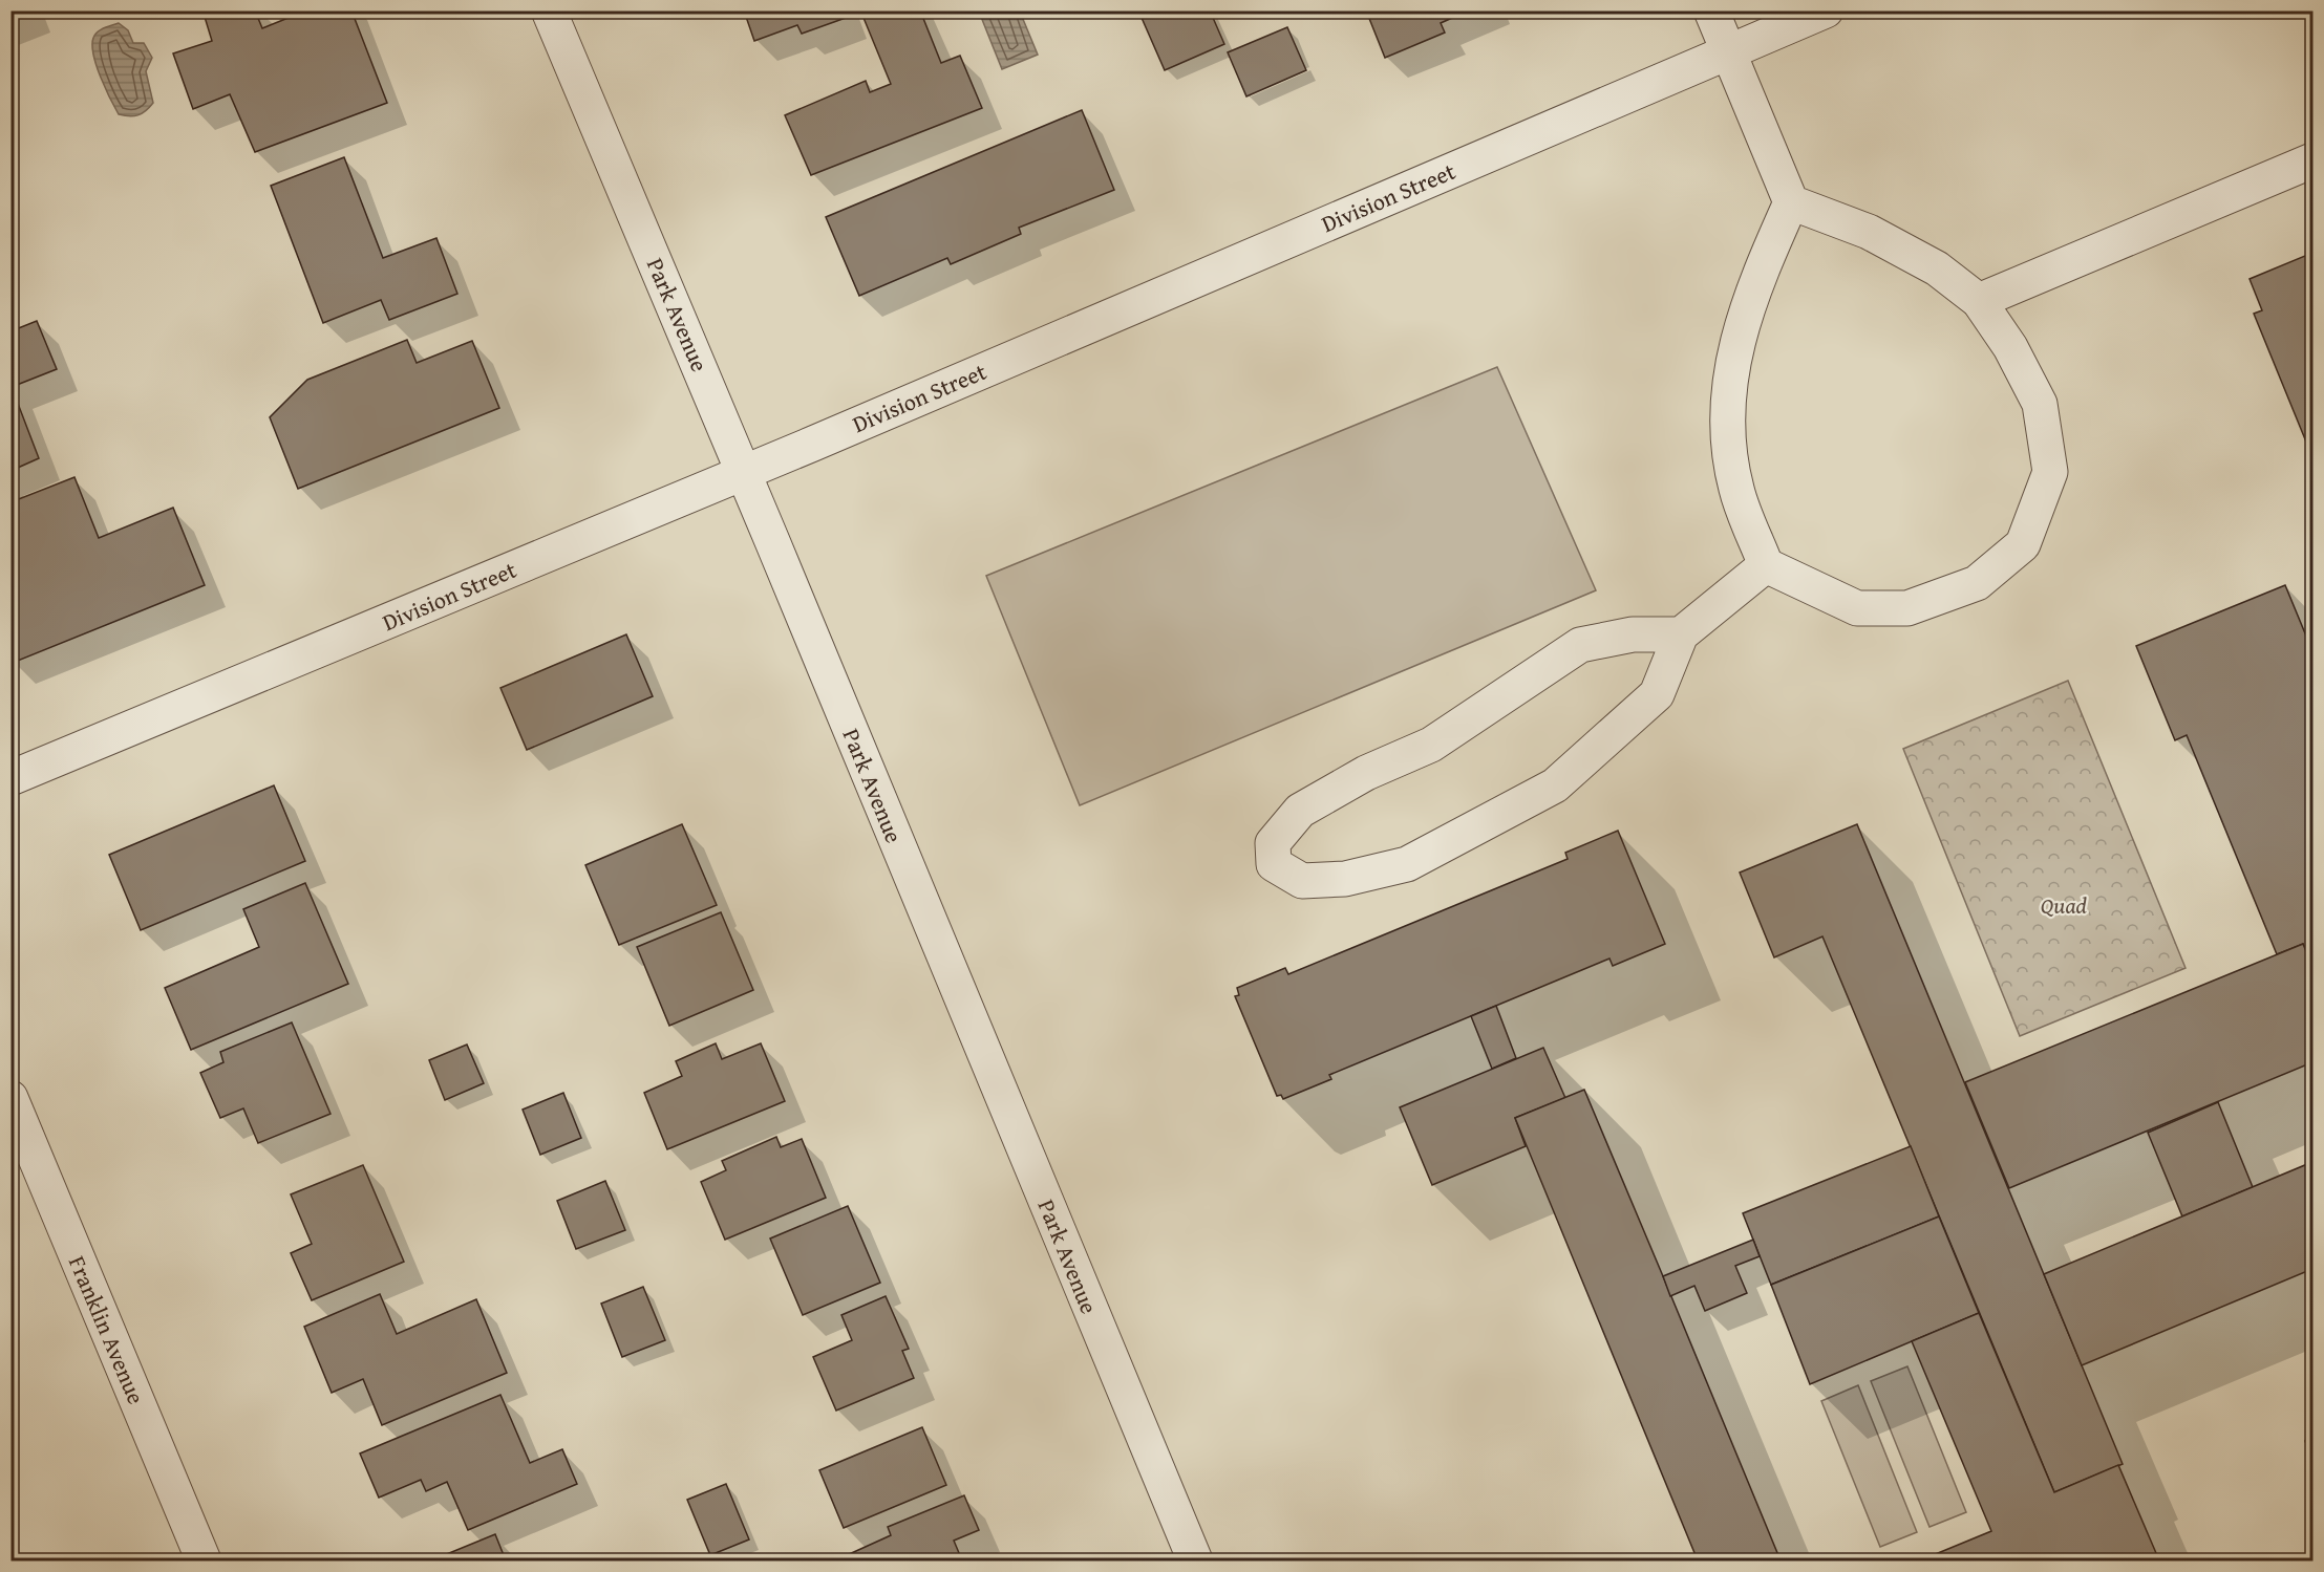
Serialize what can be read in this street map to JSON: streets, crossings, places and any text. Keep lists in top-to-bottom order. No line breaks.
{"streets":{"street":["Division Street","Park Avenue","Franklin Avenue"]},"crossings":[["Division Street","Park Avenue"]],"parks":["Quad"]}
